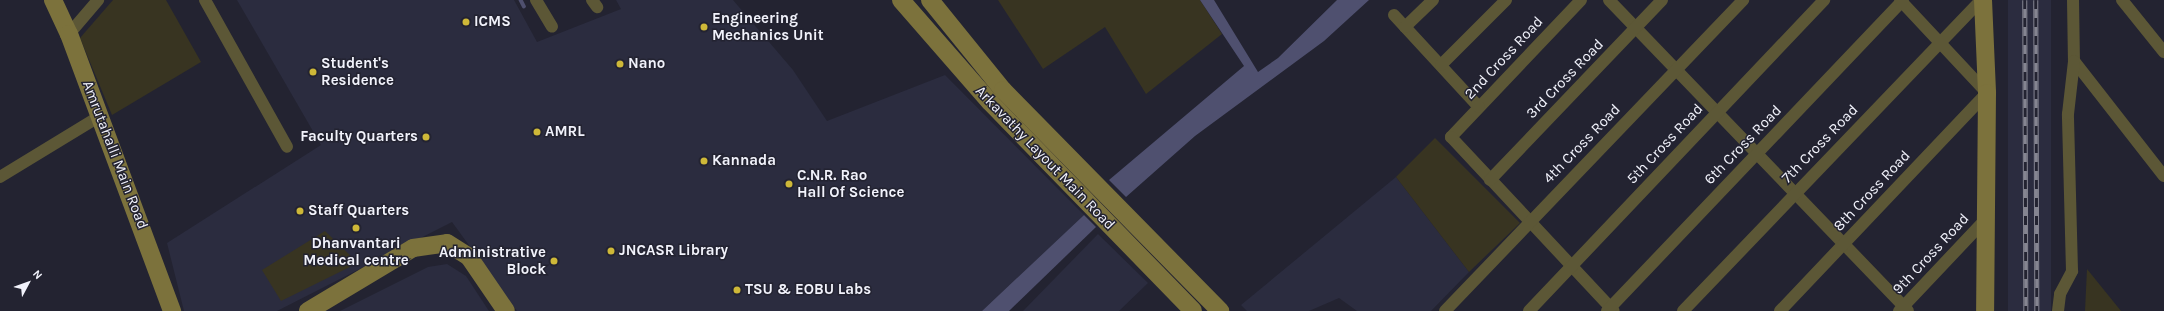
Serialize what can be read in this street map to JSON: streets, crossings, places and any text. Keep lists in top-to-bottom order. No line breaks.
{"streets":{"street":["2nd Cross Road","3rd Cross Road","4th Cross Road","5th Cross Road","7th Cross Road","6th Cross Road","Amrutahalli Main Road","Arkavathy Layout Main Road","8th Cross Road","9th Cross Road"]},"crossings":[["2nd Cross Road","3rd Cross Road"]],"places":["ICMS","Engineering Mechanics Unit","Nano","Student's Residence","AMRL","Faculty Quarters","Kannada","C.N.R. Rao Hall Of Science","Staff Quarters","Dhanvantari Medical centre","JNCASR Library","Administrative Block","TSU & EOBU Labs"],"north":"top right"}
